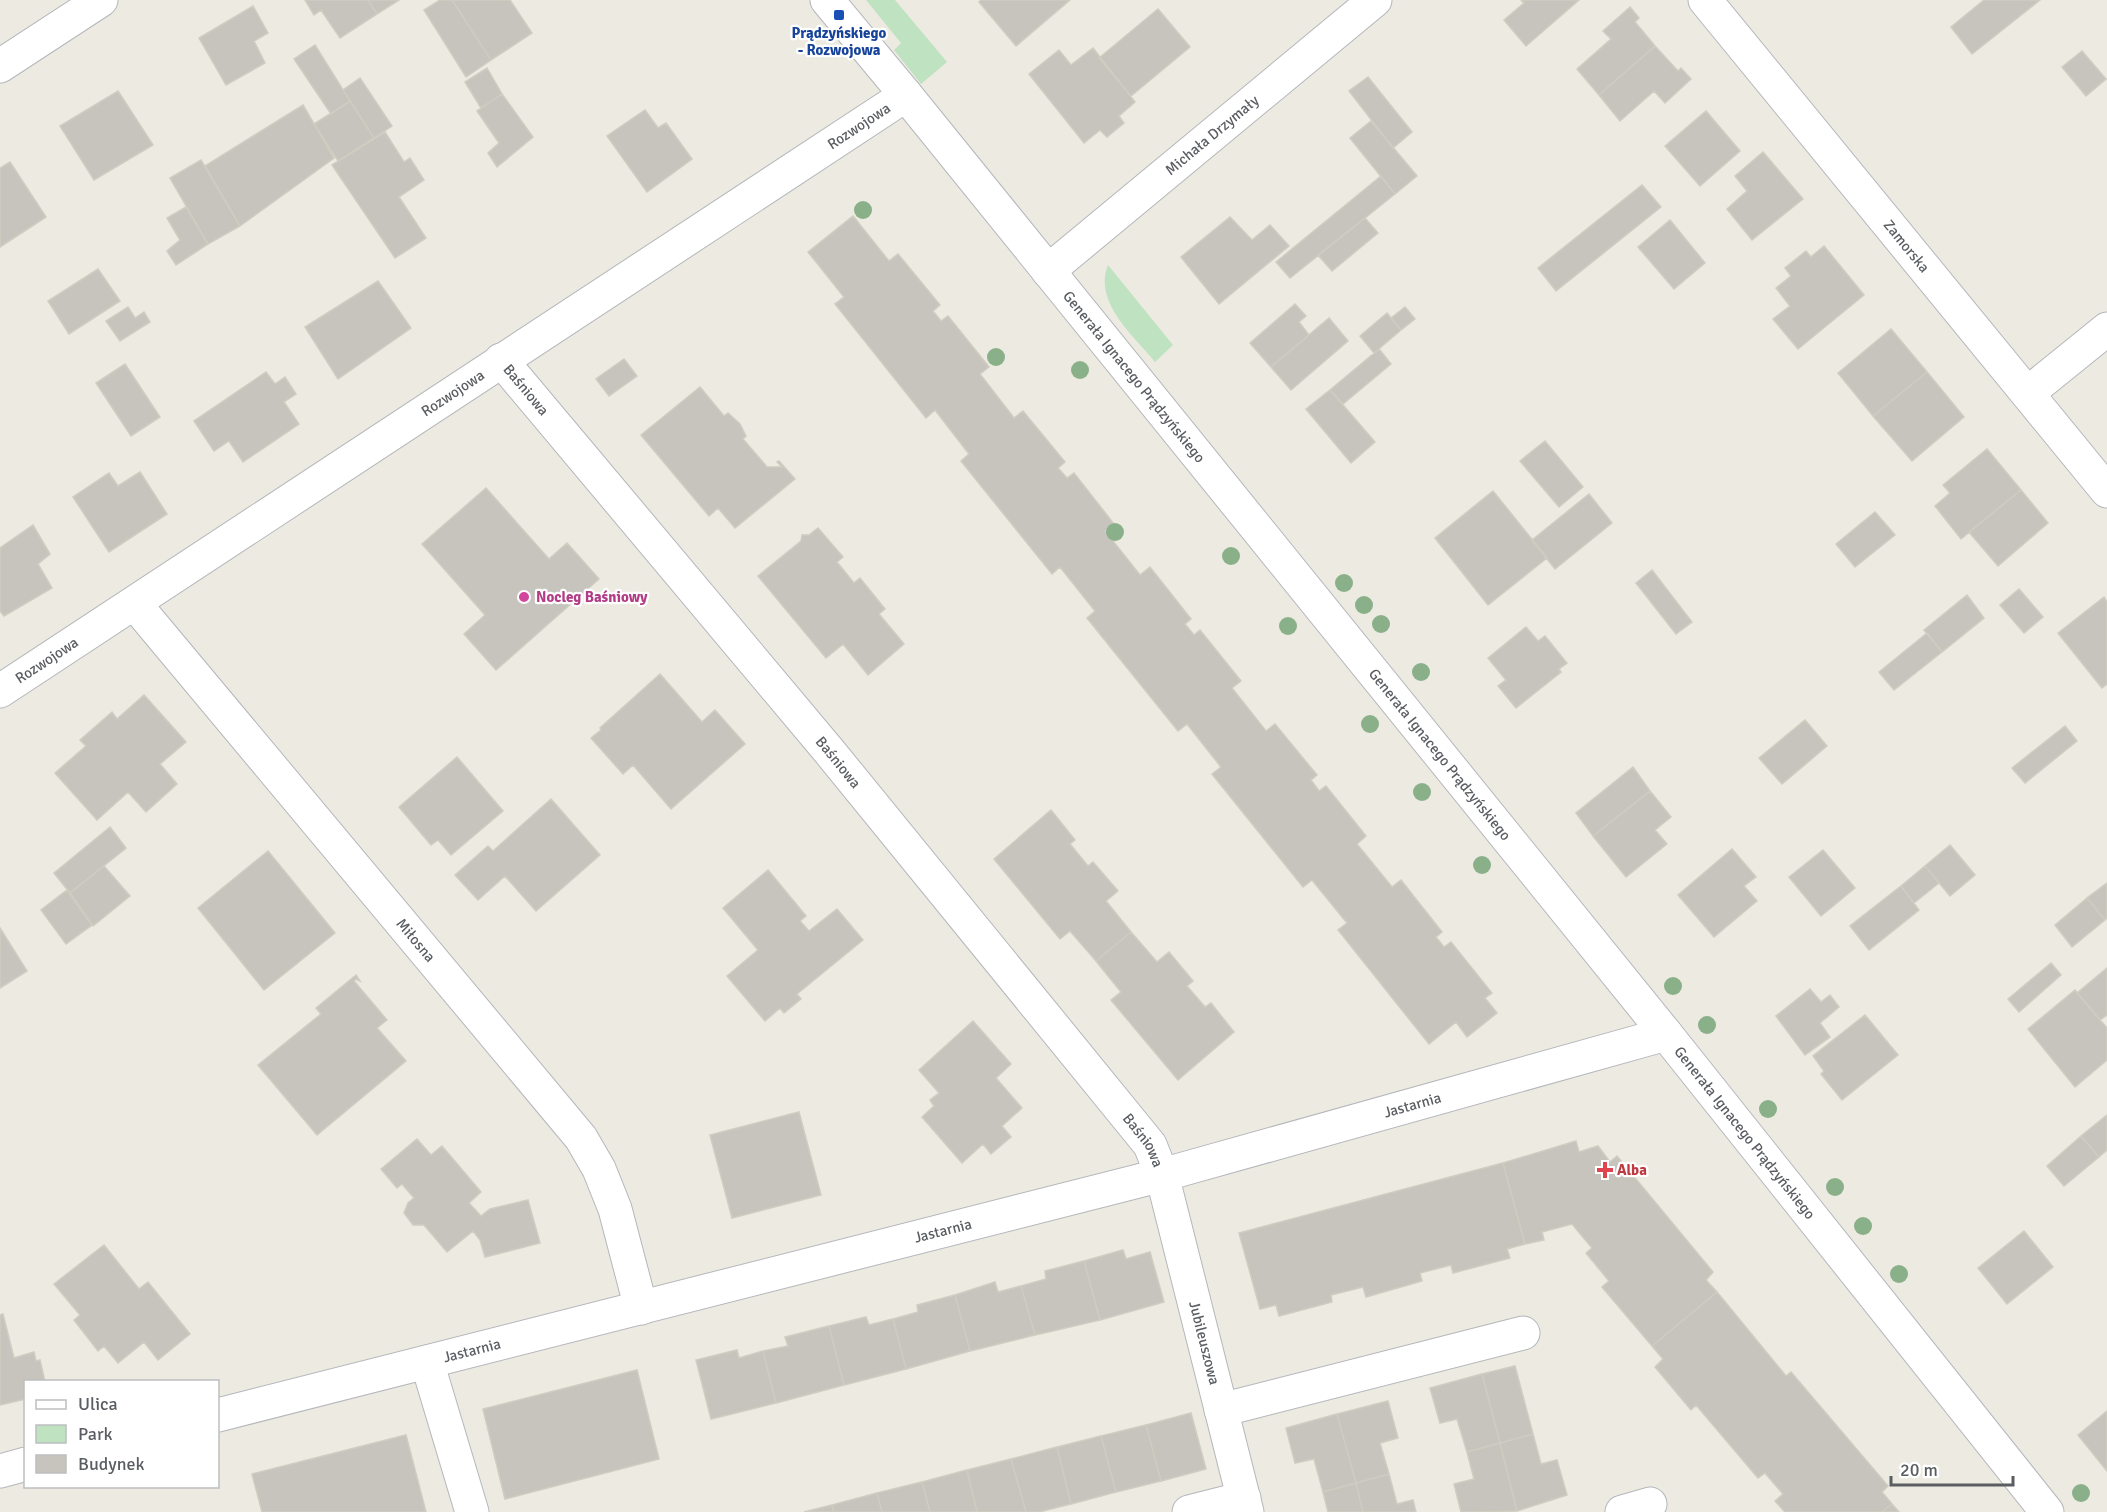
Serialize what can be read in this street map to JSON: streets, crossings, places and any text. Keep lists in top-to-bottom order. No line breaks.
{"streets":{"street":["Rozwojowa","Michała Drzymały","Zamorska","Generała Ignacego Prądzyńskiego","Baśniowa","Miłosna","Jastarnia","Jubileuszowa"]},"crossings":[["Rozwojowa","Generała Ignacego Prądzyńskiego"],["Rozwojowa","Baśniowa"],["Rozwojowa","Miłosna"],["Michała Drzymały","Generała Ignacego Prądzyńskiego"],["Generała Ignacego Prądzyńskiego","Jastarnia"],["Baśniowa","Jastarnia"],["Baśniowa","Jubileuszowa"],["Miłosna","Jastarnia"],["Jastarnia","Jubileuszowa"]],"places":{"transit":["Prądzyńskiego - Rozwojowa"],"other":["Nocleg Baśniowy"],"health":["Alba"]},"legend":["Ulica","Park","Budynek"],"scale_bar":"20 m"}
